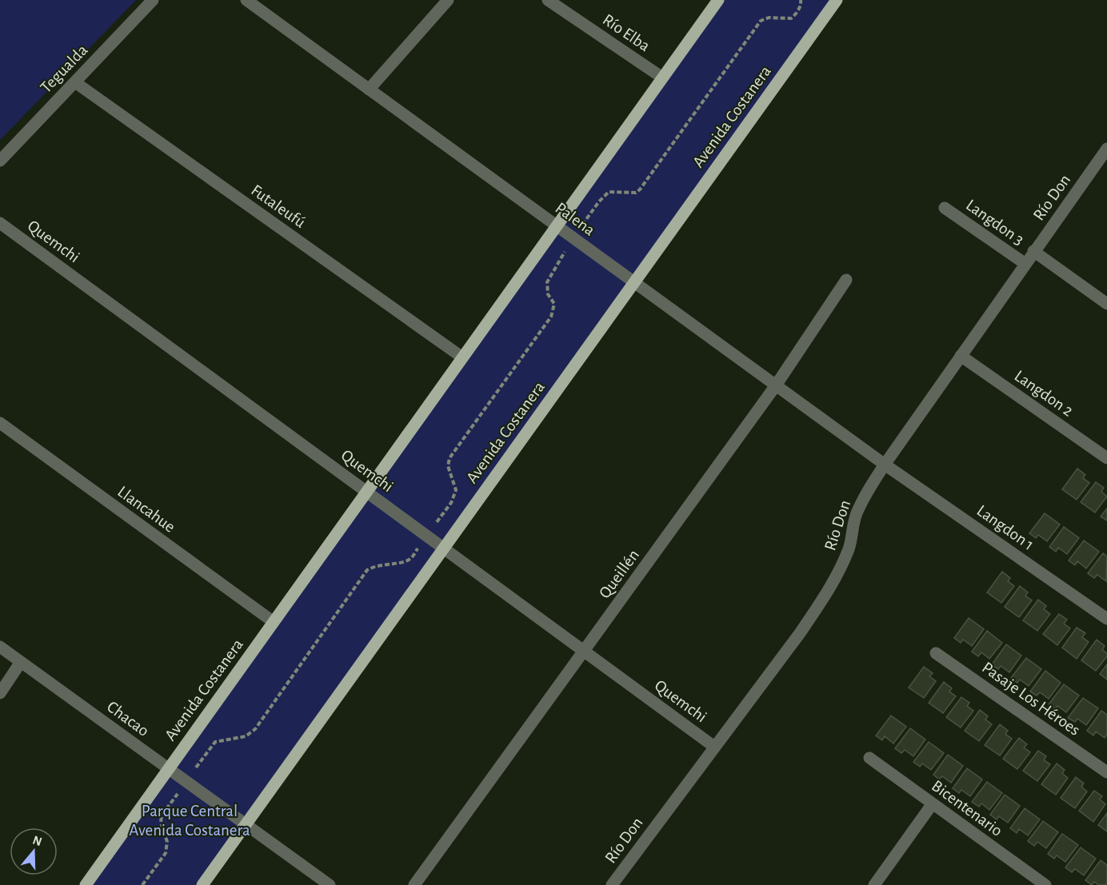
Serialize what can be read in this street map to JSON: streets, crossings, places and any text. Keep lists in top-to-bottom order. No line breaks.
{"streets":{"main road":["Avenida Costanera"],"street":["Río Elba","Tegualda","Río Don","Futaleufú","Palena","Langdon 3","Quemchi","Langdon 2","Llancahue","Langdon 1","Queillén","Pasaje Los Héroes","Chacao","Bicentenario"]},"crossings":[["Río Elba","Avenida Costanera"],["Tegualda","Futaleufú"],["Avenida Costanera","Futaleufú"],["Avenida Costanera","Palena"],["Avenida Costanera","Quemchi"],["Avenida Costanera","Llancahue"],["Avenida Costanera","Chacao"],["Río Don","Palena"],["Río Don","Langdon 3"],["Río Don","Quemchi"],["Río Don","Langdon 2"],["Río Don","Langdon 1"],["Palena","Langdon 1"],["Palena","Queillén"],["Quemchi","Queillén"]],"parks":["Parque Central Avenida Costanera"],"north":"top"}
